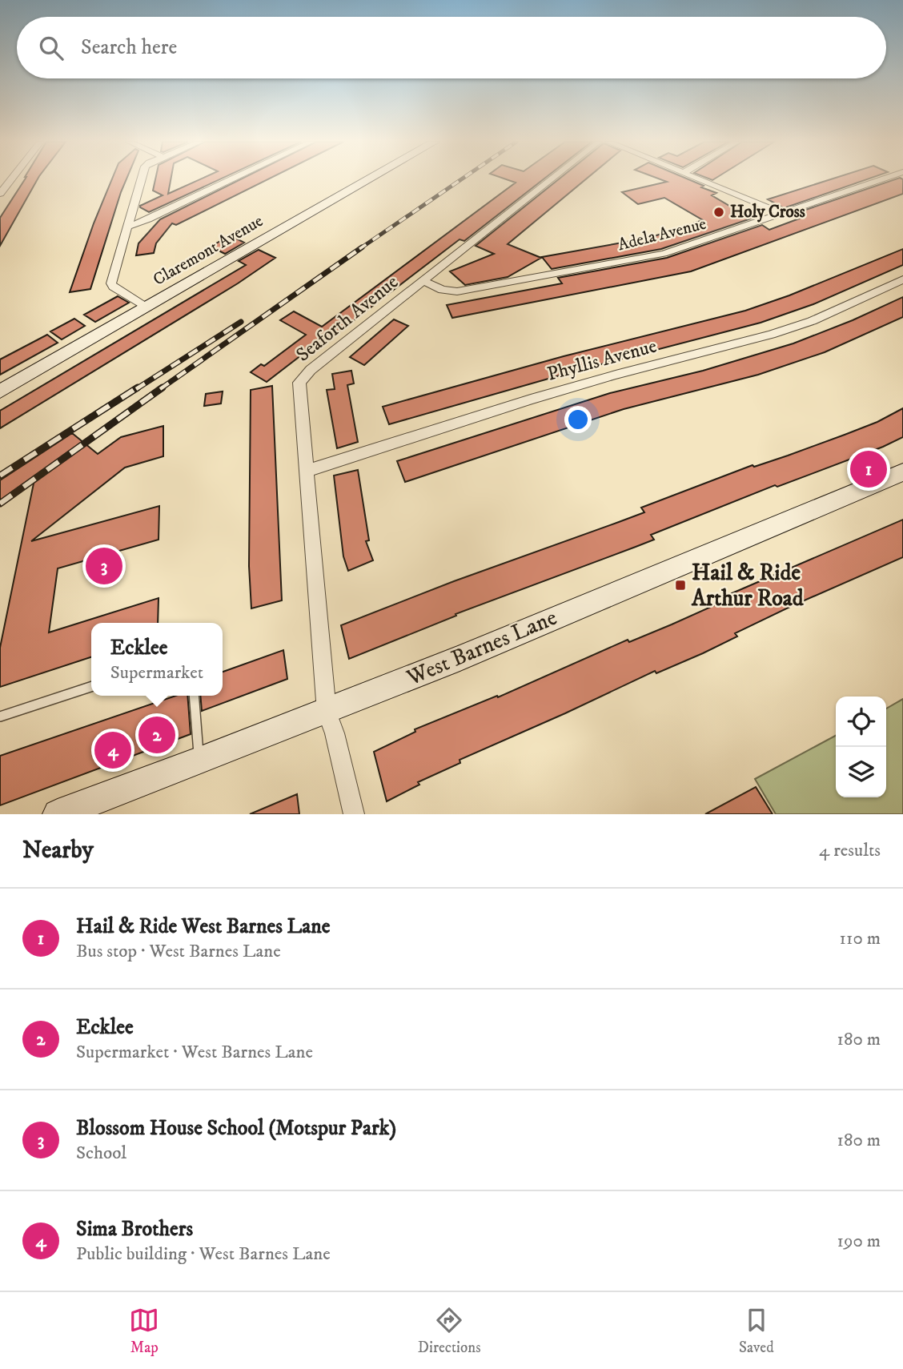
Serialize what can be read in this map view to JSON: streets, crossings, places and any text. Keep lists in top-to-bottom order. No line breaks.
{"streets":{"street":["Adela Avenue","Claremont Avenue","Seaforth Avenue","Phyllis Avenue","West Barnes Lane"]},"crossings":[["Adela Avenue","Seaforth Avenue"],["Seaforth Avenue","Phyllis Avenue"],["Seaforth Avenue","West Barnes Lane"]],"places":{"other":["Holy Cross"],"transit":["Hail & Ride Arthur Road"]},"page":{"search":"Search here","pins":["1","3","2","4"],"popup":["Ecklee","Supermarket"],"heading":["Nearby","4 results"],"list":[{"mark":"1","name":"Hail & Ride West Barnes Lane","note":"Bus stop · West Barnes Lane","value":"110 m"},{"mark":"2","name":"Ecklee","note":"Supermarket · West Barnes Lane","value":"180 m"},{"mark":"3","name":"Blossom House School (Motspur Park)","note":"School","value":"180 m"},{"mark":"4","name":"Sima Brothers","note":"Public building · West Barnes Lane","value":"190 m"}],"nav":["Map","Directions","Saved"]}}
